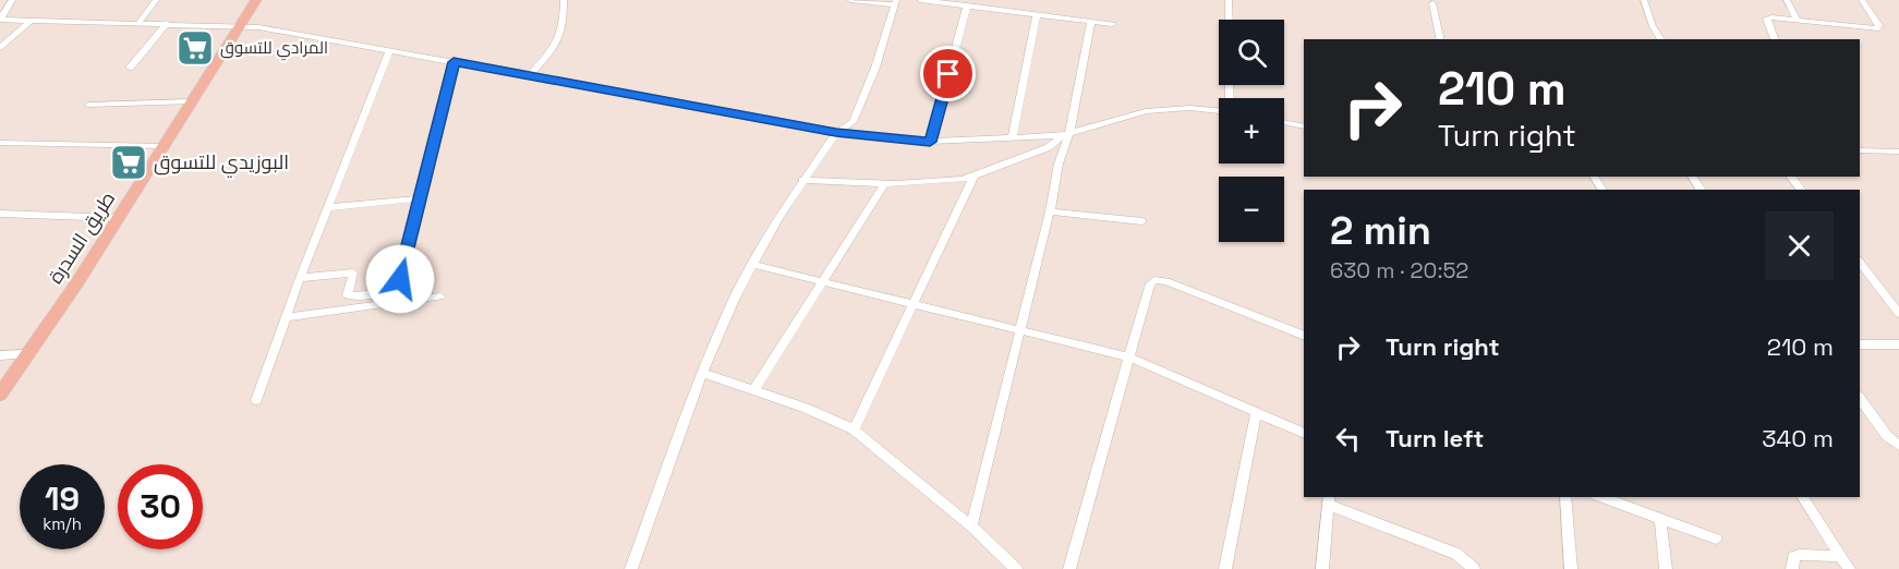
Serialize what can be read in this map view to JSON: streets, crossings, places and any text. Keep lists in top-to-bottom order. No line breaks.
{"streets":{"main road":["طريق السدرة"]},"places":{"supermarket":["المرادي للتسوق","البوزيدي للتسوق"]},"page":{"map_buttons":["+","−"],"turn":["210 m","Turn right"],"heading":["2 min","630 m · 20:52"],"list":[{"name":"Turn right","value":"210 m"},{"name":"Turn left","value":"340 m"}],"speed":"19 km/h","limit":"30"}}
